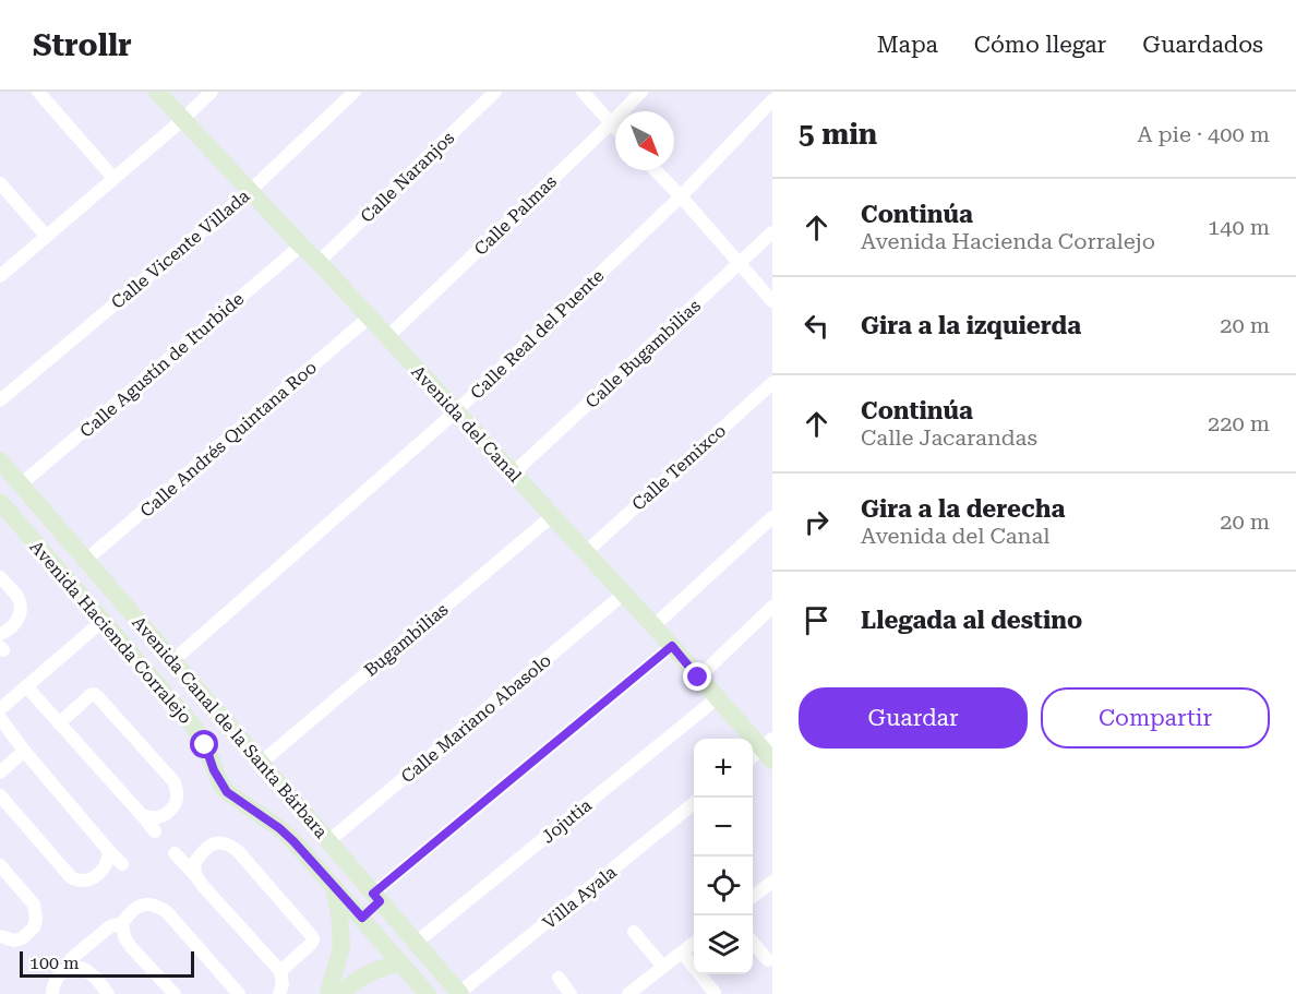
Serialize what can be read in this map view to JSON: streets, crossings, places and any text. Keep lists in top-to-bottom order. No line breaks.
{"streets":{"main road":["Avenida del Canal","Avenida Hacienda Corralejo","Avenida Canal de la Santa Bárbara"],"street":["Calle Naranjos","Calle Palmas","Calle Vicente Villada","Calle Real del Puente","Calle Bugambilias","Calle Agustín de Iturbide","Calle Andrés Quintana Roo","Calle Temixco","Bugambilias","Calle Mariano Abasolo","Jojutia","Villa Ayala"]},"crossings":[["Calle Naranjos","Avenida del Canal"],["Calle Palmas","Avenida del Canal"],["Calle Vicente Villada","Avenida del Canal"],["Calle Real del Puente","Avenida del Canal"],["Calle Real del Puente","Avenida Canal de la Santa Bárbara"],["Calle Bugambilias","Avenida del Canal"],["Calle Agustín de Iturbide","Avenida del Canal"],["Calle Agustín de Iturbide","Avenida Canal de la Santa Bárbara"],["Avenida del Canal","Calle Andrés Quintana Roo"],["Avenida del Canal","Calle Temixco"],["Avenida del Canal","Bugambilias"],["Avenida del Canal","Calle Mariano Abasolo"],["Avenida del Canal","Jojutia"],["Calle Andrés Quintana Roo","Avenida Canal de la Santa Bárbara"],["Bugambilias","Avenida Canal de la Santa Bárbara"],["Calle Mariano Abasolo","Avenida Canal de la Santa Bárbara"],["Avenida Canal de la Santa Bárbara","Jojutia"],["Avenida Canal de la Santa Bárbara","Villa Ayala"]],"scale_bar":"100 m","north":"bottom right","page":{"header":"Strollr","nav":["Mapa","Cómo llegar","Guardados"],"heading":["5 min","A pie · 400 m"],"list":[["Continúa","Avenida Hacienda Corralejo","140 m"],["Gira a la izquierda","20 m"],["Continúa","Calle Jacarandas","220 m"],["Gira a la derecha","Avenida del Canal","20 m"],"Llegada al destino"],"buttons":["Guardar","Compartir"],"map_buttons":["+","−"],"scale":"100 m"}}
